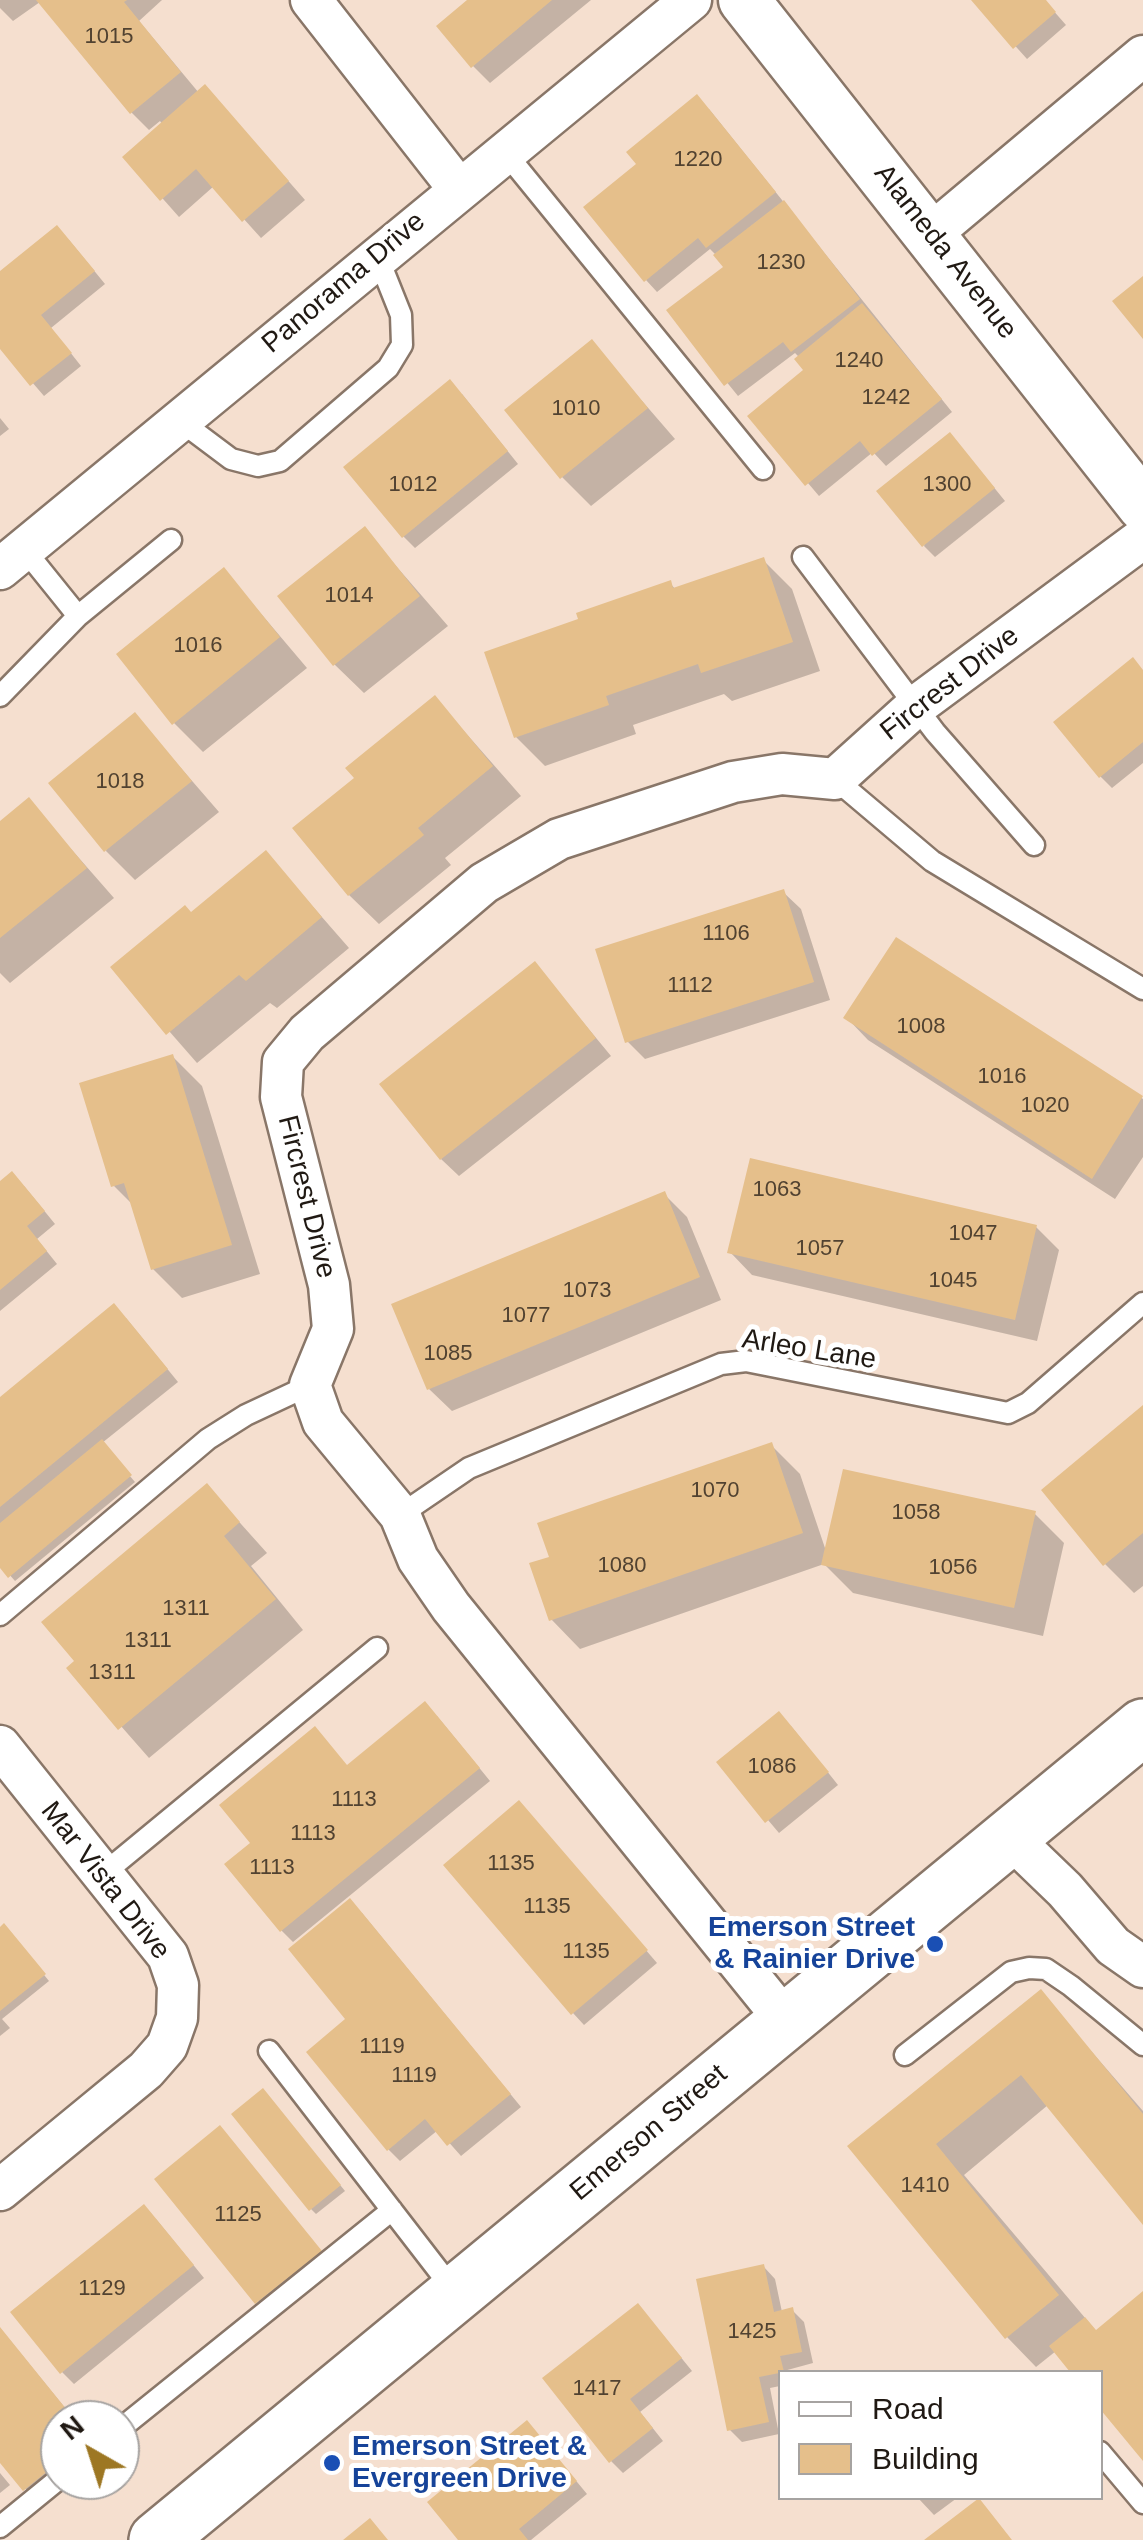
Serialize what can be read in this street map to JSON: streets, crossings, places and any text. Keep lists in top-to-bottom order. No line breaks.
{"streets":{"main road":["Emerson Street"],"street":["Alameda Avenue","Panorama Drive","Fircrest Drive","Mar Vista Drive"],"lane":["Arleo Lane"]},"places":["Emerson Street & Rainier Drive","Emerson Street & Evergreen Drive"],"house_numbers":["1015","1220","1230","1240","1242","1010","1012","1300","1014","1016","1018","1106","1112","1008","1016","1020","1063","1047","1057","1045","1073","1077","1085","1070","1058","1080","1056","1311","1311","1311","1086","1113","1113","1135","1113","1135","1135","1119","1119","1410","1125","1129","1425","1417"],"legend":["Road","Building"],"north":"top left"}
